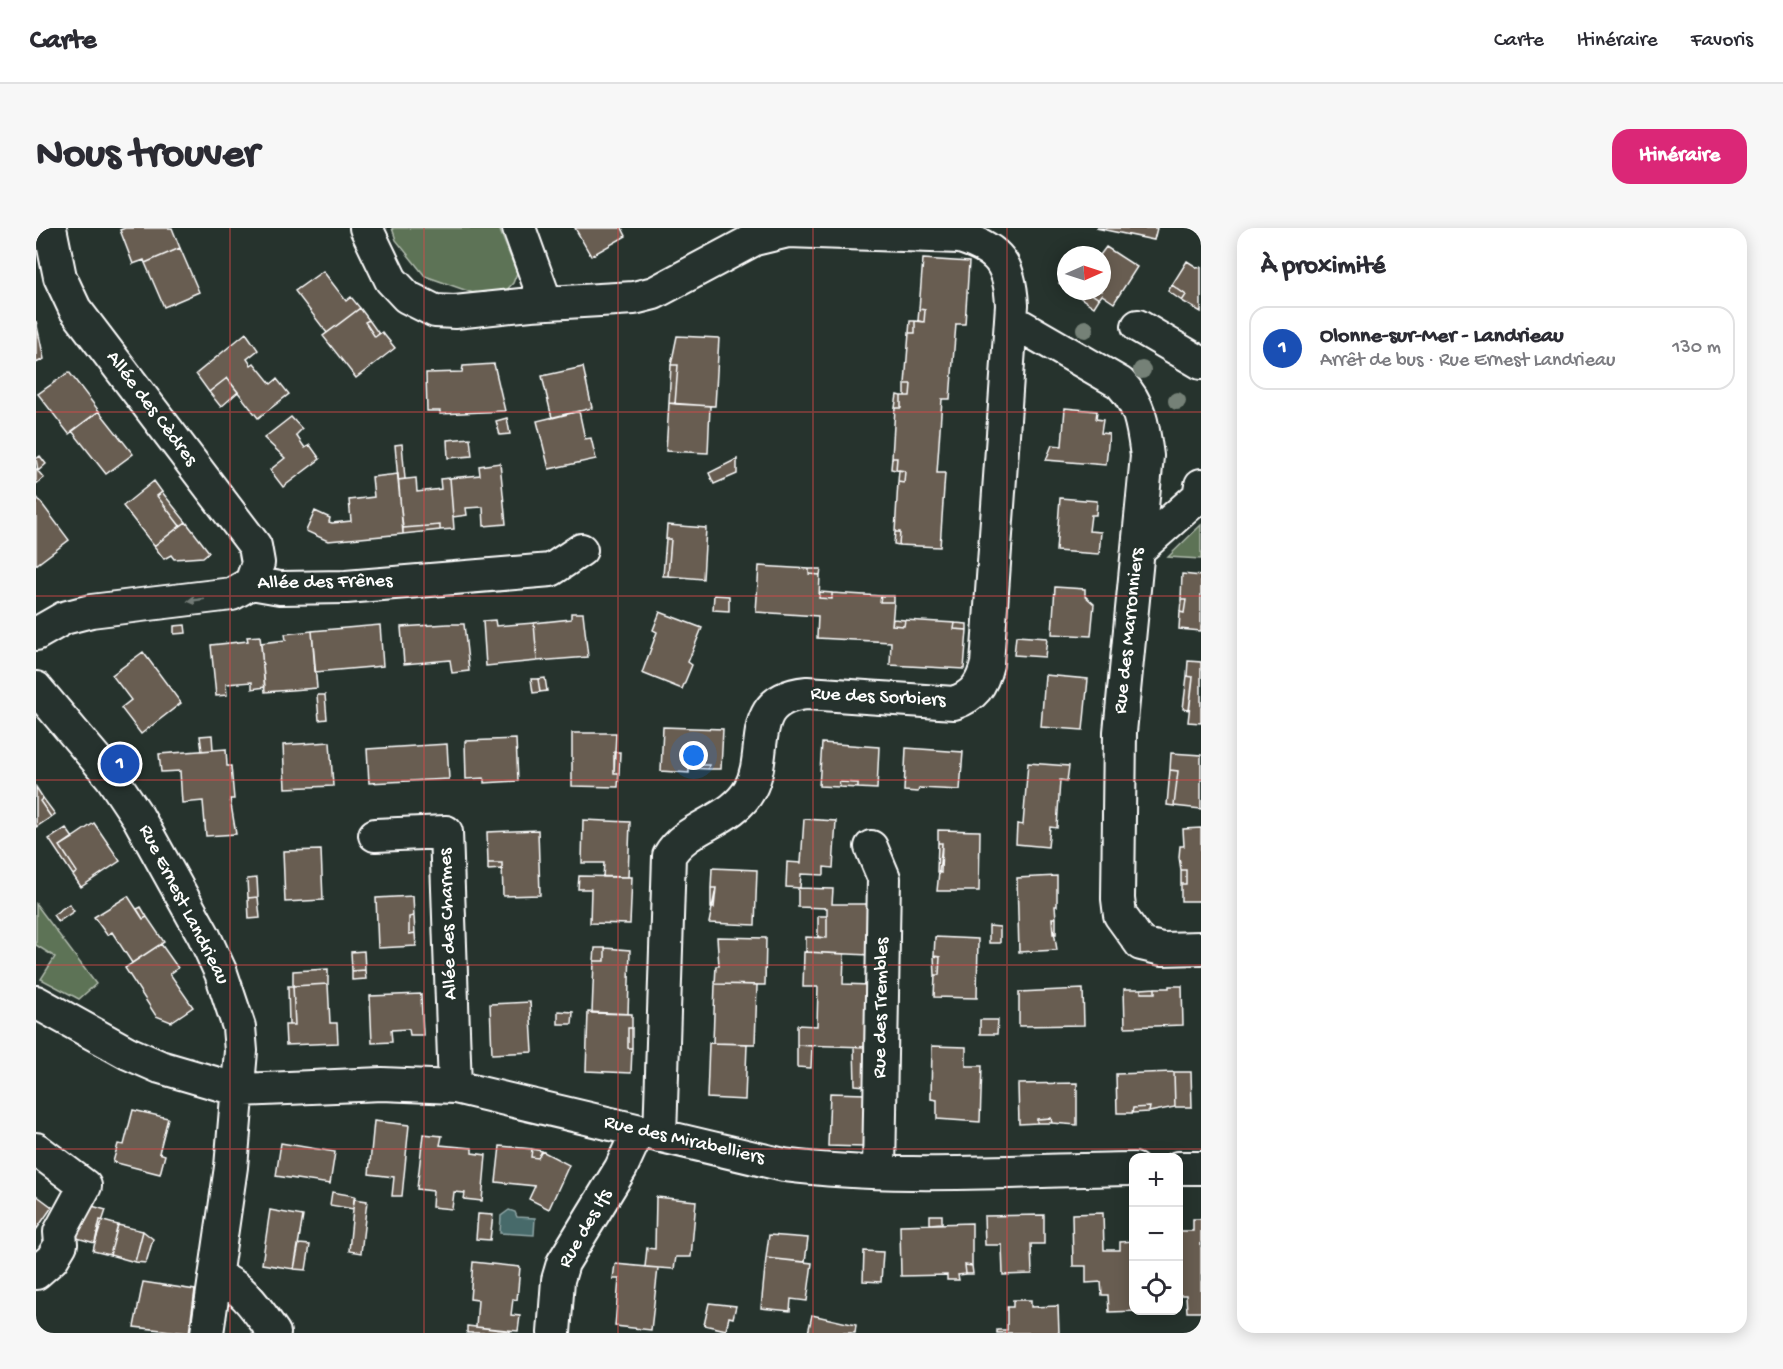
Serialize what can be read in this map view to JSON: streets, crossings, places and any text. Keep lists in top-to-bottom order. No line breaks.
{"streets":{"street":["Allée des Cèdres","Allée des Frênes","Rue des Marronniers","Rue des Sorbiers","Rue Ernest Landrieau","Allée des Charmes","Rue des Trembles","Rue des Mirabelliers","Rue des Ifs"]},"crossings":[["Allée des Cèdres","Allée des Frênes"],["Rue des Marronniers","Rue des Sorbiers"],["Rue des Sorbiers","Rue des Mirabelliers"],["Rue des Sorbiers","Rue des Ifs"],["Rue Ernest Landrieau","Rue des Mirabelliers"],["Allée des Charmes","Rue des Mirabelliers"],["Rue des Trembles","Rue des Mirabelliers"],["Rue des Mirabelliers","Rue des Ifs"]],"one_way":["Allée des Frênes"],"north":"right","page":{"header":"Carte","nav":["Carte","Itinéraire","Favoris"],"buttons":"Itinéraire","title":"Nous trouver","heading":"À proximité","list":[{"mark":"1","name":"Olonne-sur-Mer - Landrieau","note":"Arrêt de bus · Rue Ernest Landrieau","value":"130 m"}],"pins":"1","map_buttons":["+","−"]}}
